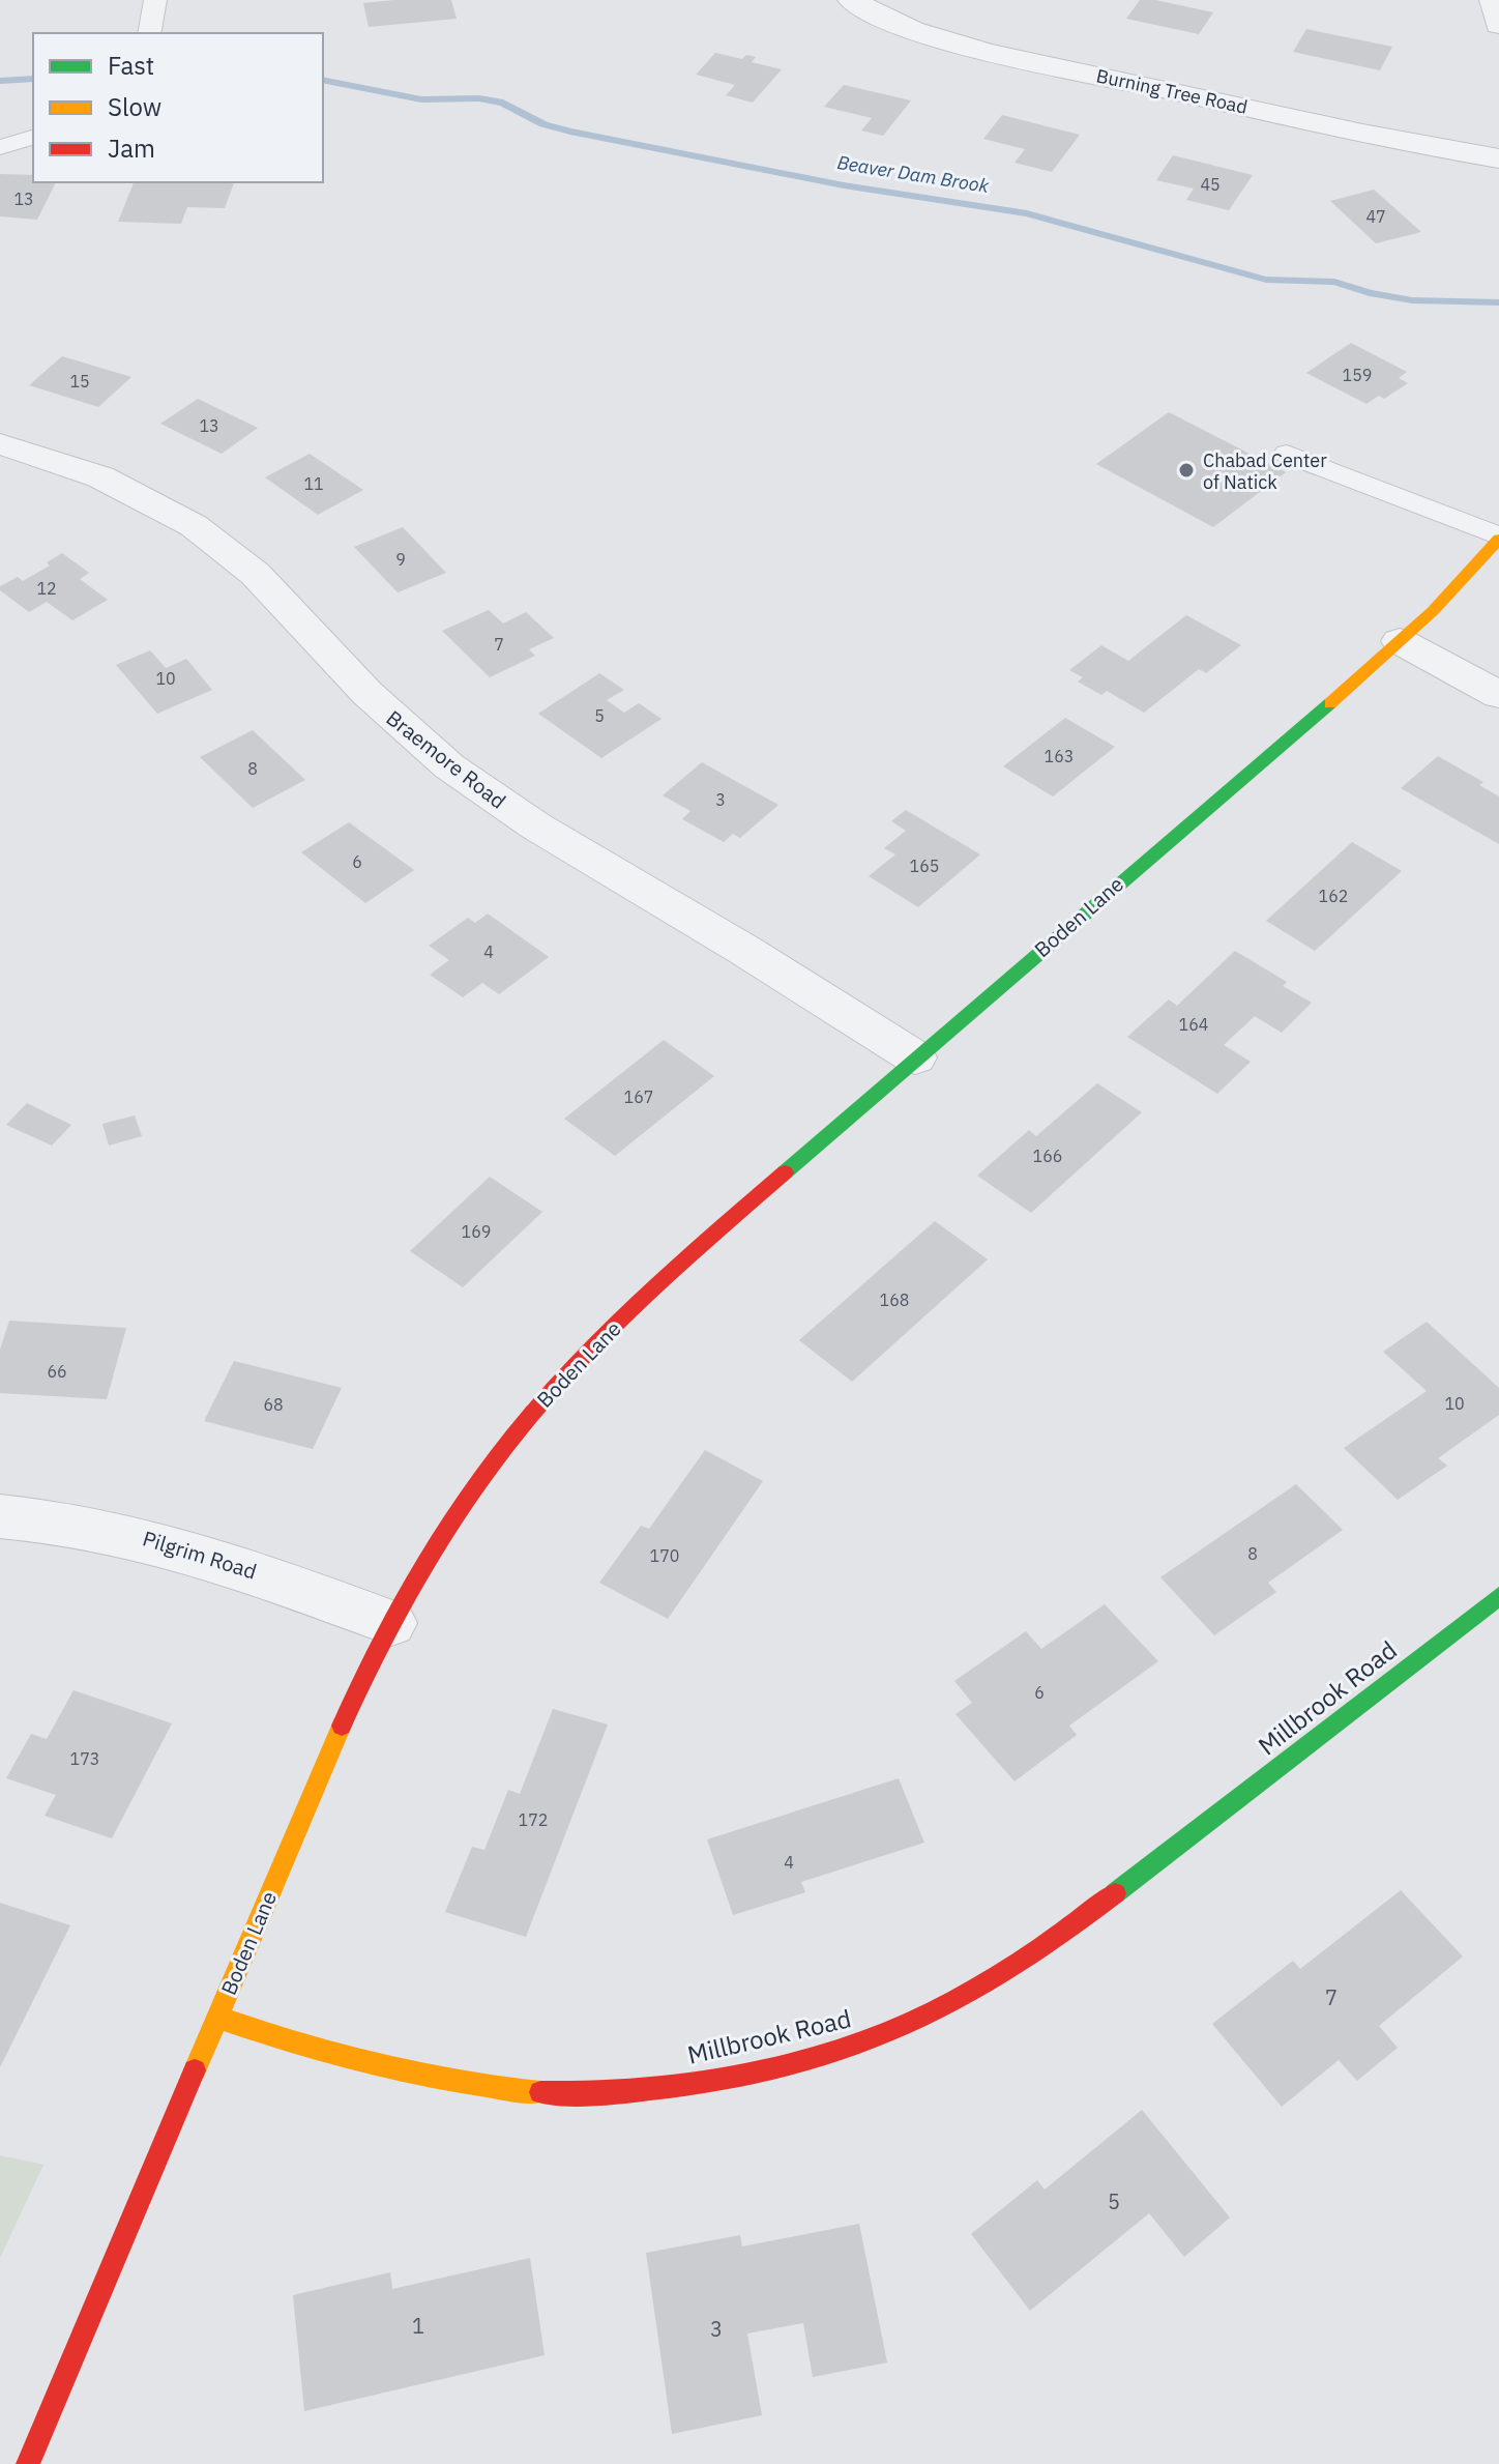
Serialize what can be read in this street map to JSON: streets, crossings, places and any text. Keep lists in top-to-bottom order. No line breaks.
{"streets":{"street":["Burning Tree Road","Braemore Road","Boden Lane","Pilgrim Road","Millbrook Road"]},"crossings":[["Braemore Road","Boden Lane"],["Boden Lane","Pilgrim Road"],["Boden Lane","Millbrook Road"]],"water":["Beaver Dam Brook"],"places":["Chabad Center of Natick"],"house_numbers":["45","13","47","159","15","13","11","9","12","7","10","5","163","8","3","6","165","162","4","164","167","166","169","168","66","10","68","8","170","6","173","172","4","7","5","1","3"],"legend":["Fast","Slow","Jam"]}
